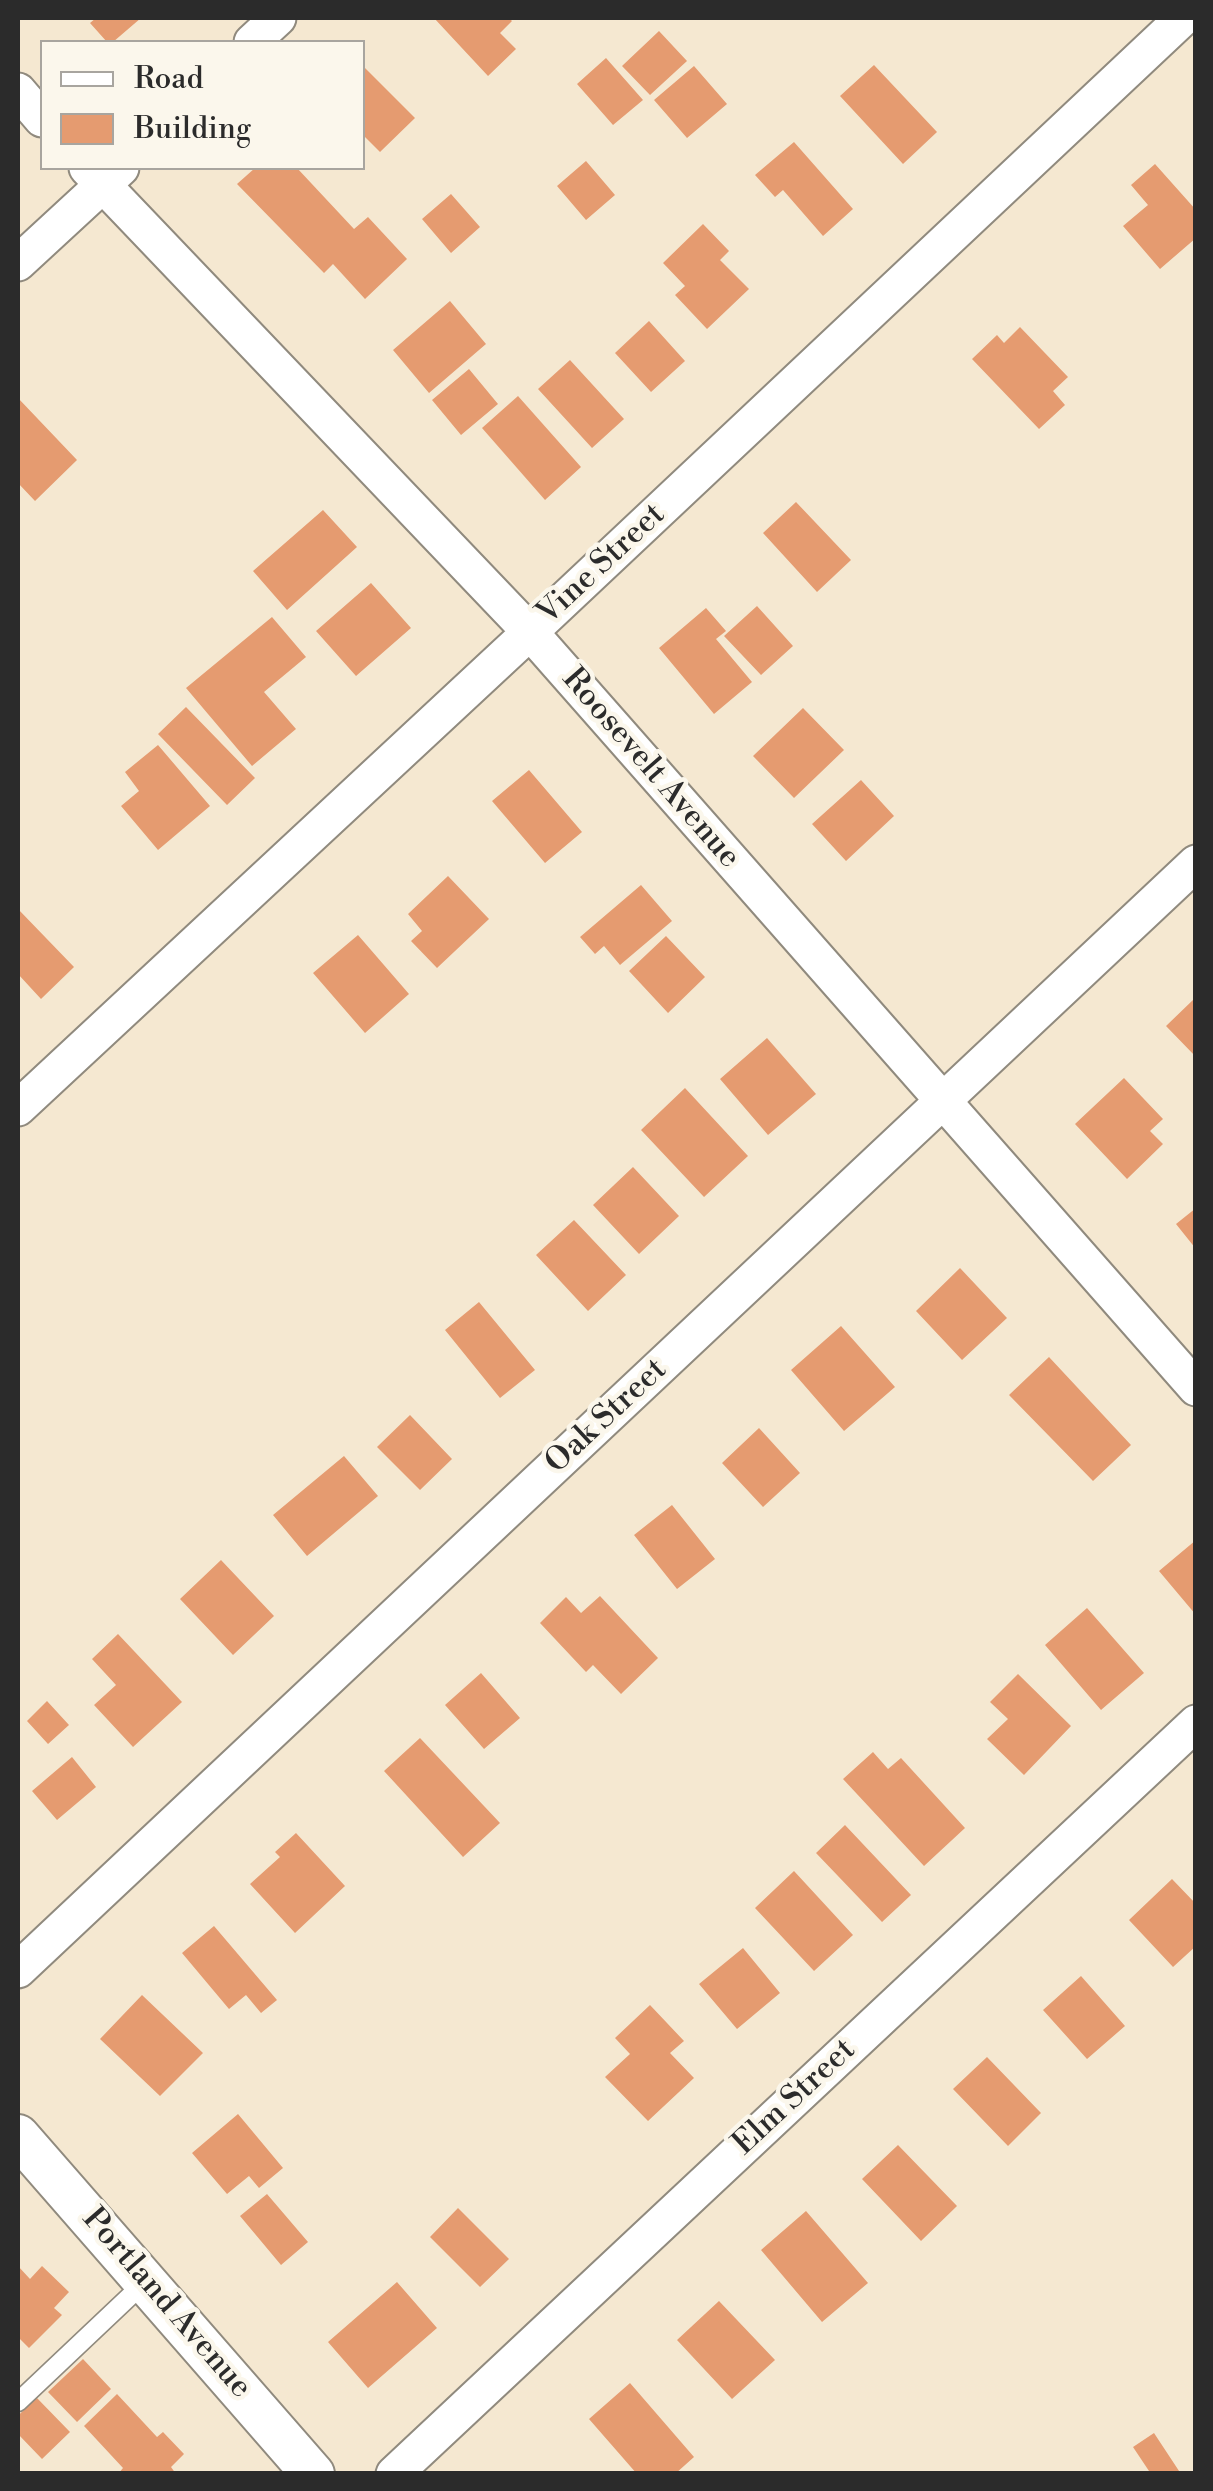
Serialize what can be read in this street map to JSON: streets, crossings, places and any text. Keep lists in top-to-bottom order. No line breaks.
{"streets":{"street":["Vine Street","Roosevelt Avenue","Oak Street","Elm Street","Portland Avenue"]},"crossings":[["Vine Street","Roosevelt Avenue"],["Roosevelt Avenue","Oak Street"]],"legend":["Road","Building"]}
